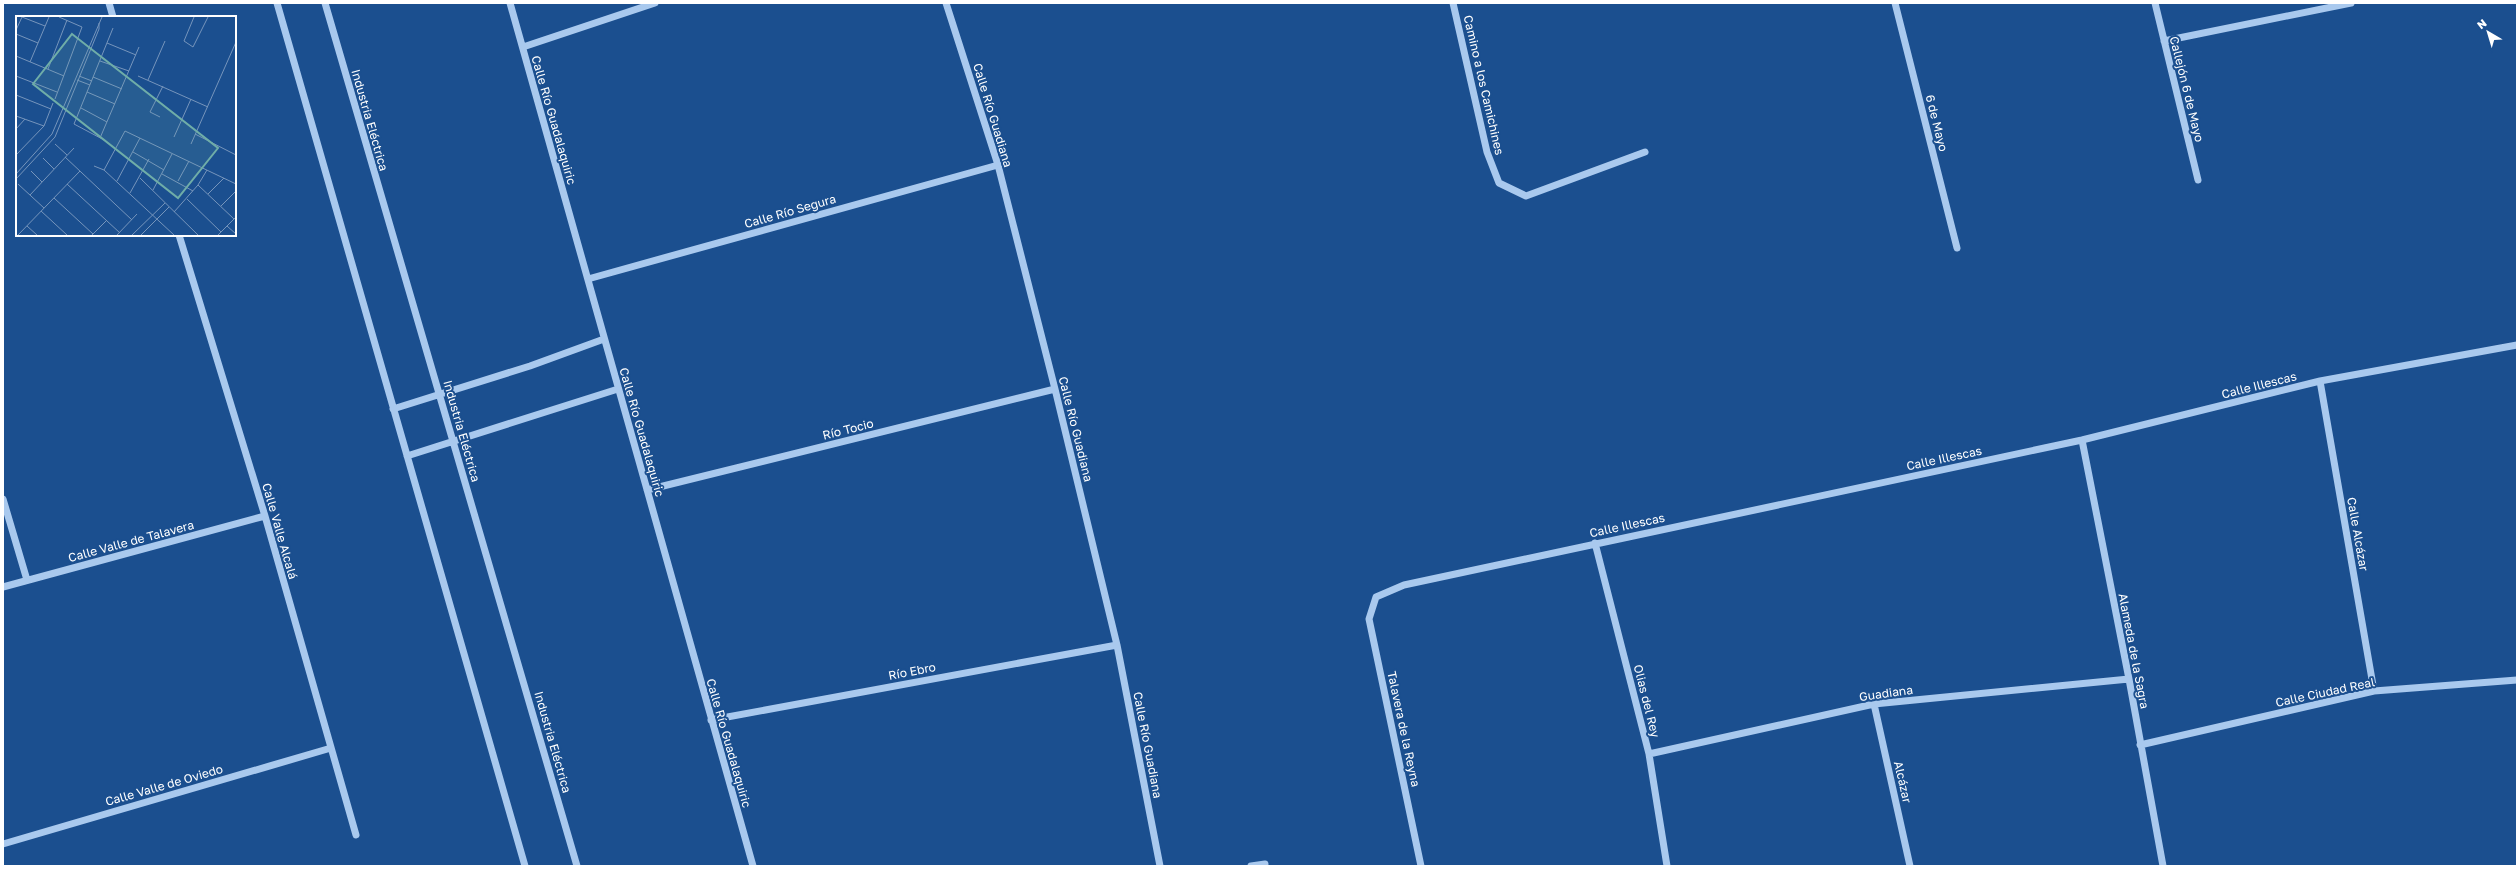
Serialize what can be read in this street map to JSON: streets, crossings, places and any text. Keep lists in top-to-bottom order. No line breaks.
{"streets":{"street":["Camino a los Camichines","Callejón 6 de Mayo","Calle Río Guadiana","Industria Eléctrica","Calle Río Guadalaquiric","6 de Mayo","Calle Río Segura","Calle Illescas","Río Tocio","Calle Valle Alcalá","Calle Alcázar","Calle Valle de Talavera","Alameda de la Sagra","Río Ebro","Calle Ciudad Real","Guadiana","Olias del Rey","Talavera de la Reyna","Alcázar","Calle Valle de Oviedo"]},"crossings":[["Calle Río Guadiana","Calle Río Segura"],["Calle Río Guadiana","Río Tocio"],["Calle Río Guadiana","Río Ebro"],["Calle Río Guadalaquiric","Calle Río Segura"],["Calle Río Guadalaquiric","Río Tocio"],["Calle Río Guadalaquiric","Río Ebro"],["Calle Illescas","Calle Alcázar"],["Calle Illescas","Alameda de la Sagra"],["Calle Illescas","Olias del Rey"],["Calle Illescas","Talavera de la Reyna"],["Calle Valle Alcalá","Calle Valle de Talavera"],["Calle Valle Alcalá","Calle Valle de Oviedo"],["Calle Alcázar","Calle Ciudad Real"],["Alameda de la Sagra","Calle Ciudad Real"],["Alameda de la Sagra","Guadiana"],["Guadiana","Olias del Rey"],["Guadiana","Alcázar"]],"north":"top left"}
